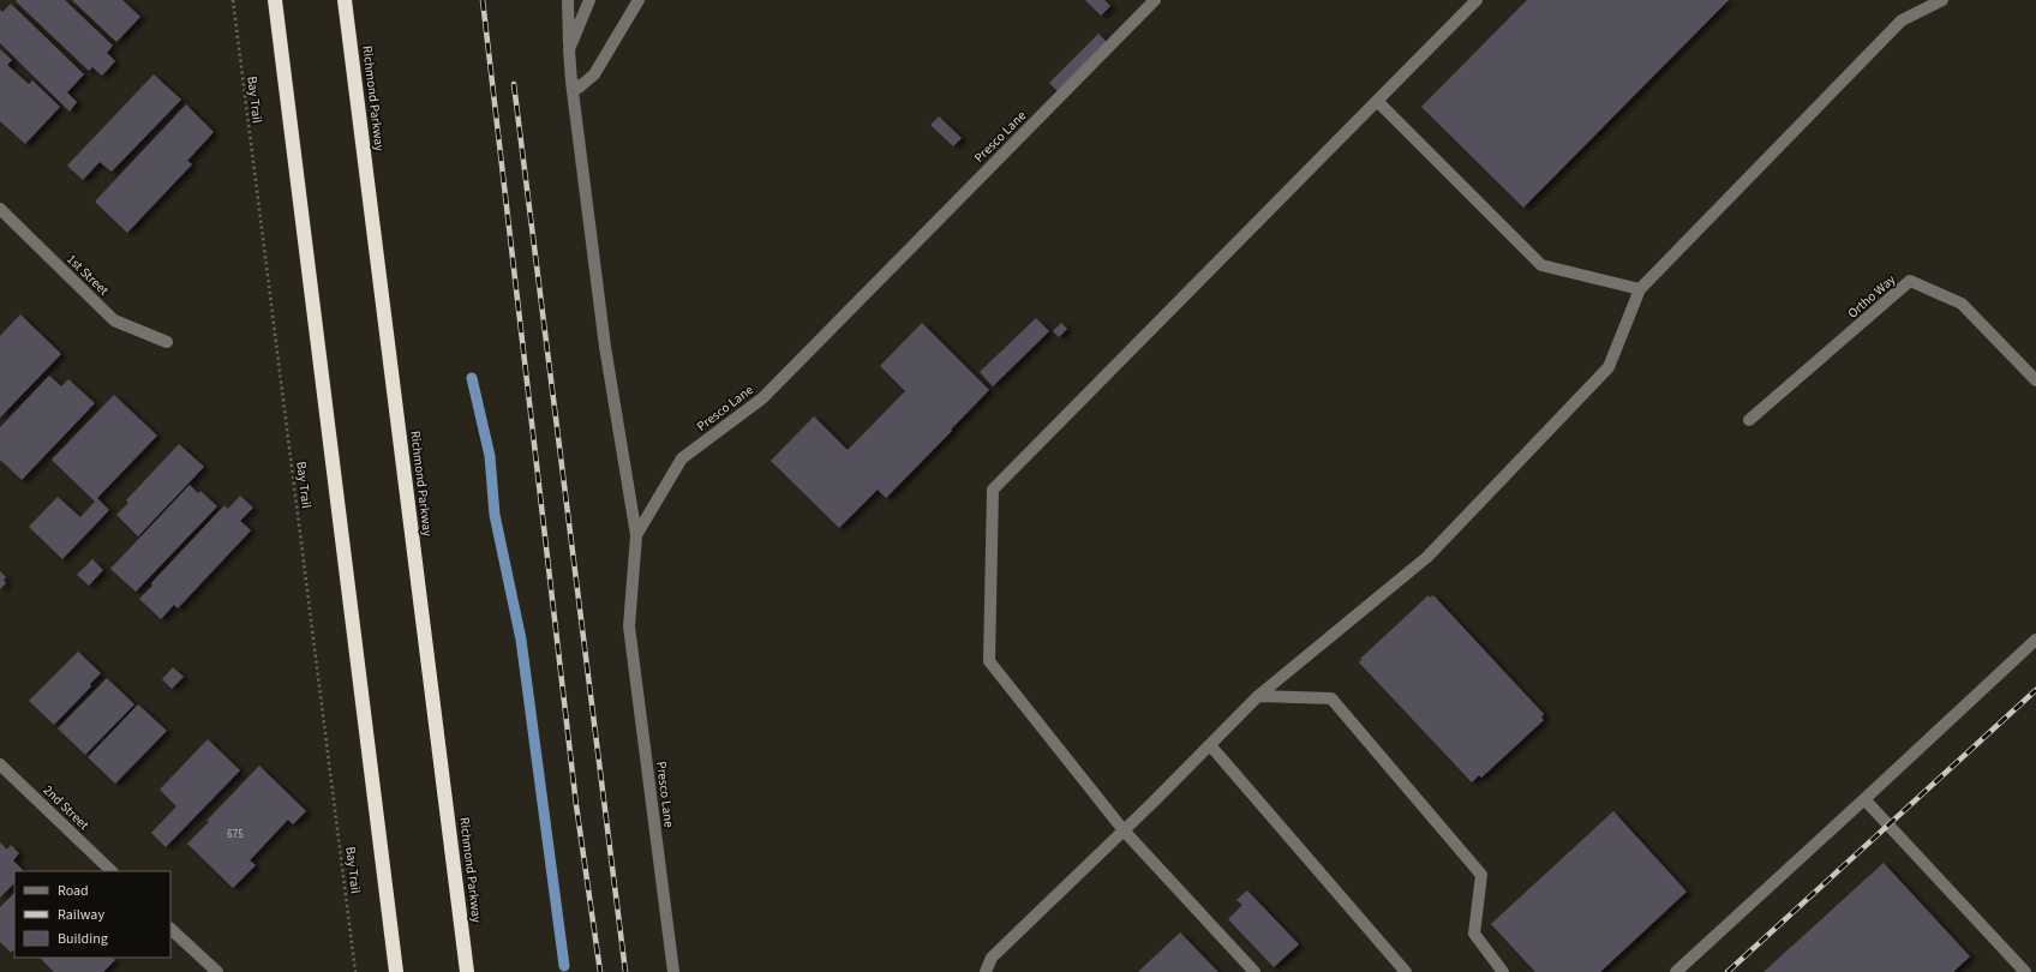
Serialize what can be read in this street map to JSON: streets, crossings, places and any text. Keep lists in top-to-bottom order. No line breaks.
{"streets":{"highway":["Richmond Parkway"],"street":["Presco Lane","1st Street","Ortho Way","2nd Street"],"path":["Bay Trail"]},"house_numbers":["675"],"legend":["Road","Railway","Building"]}
